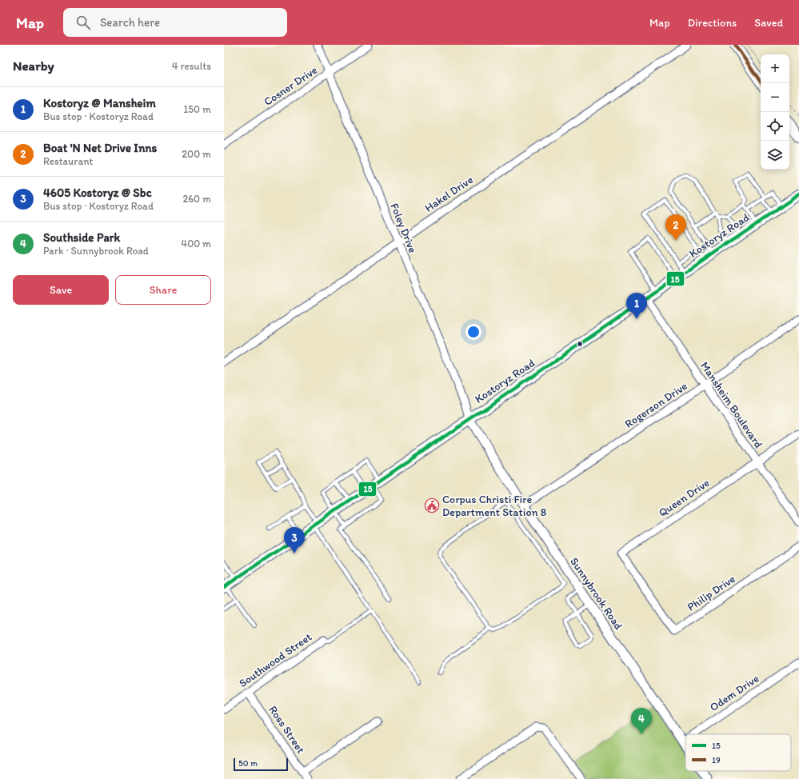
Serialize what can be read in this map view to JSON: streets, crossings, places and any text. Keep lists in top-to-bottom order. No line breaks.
{"streets":{"main road":["Kostoryz Road"],"street":["Cosner Drive","Hakel Drive","Foley Drive","Rogerson Drive","Mansheim Boulevard","Queen Drive","Philip Drive","Sunnybrook Road","Southwood Street","Odem Drive","Ross Street"]},"crossings":[["Cosner Drive","Foley Drive"],["Hakel Drive","Foley Drive"],["Foley Drive","Kostoryz Road"],["Foley Drive","Sunnybrook Road"],["Kostoryz Road","Mansheim Boulevard"],["Kostoryz Road","Sunnybrook Road"],["Rogerson Drive","Mansheim Boulevard"],["Rogerson Drive","Sunnybrook Road"],["Mansheim Boulevard","Queen Drive"],["Queen Drive","Philip Drive"],["Sunnybrook Road","Odem Drive"],["Southwood Street","Ross Street"]],"places":{"public building":["Corpus Christi Fire Department Station 8"]},"lines":["transit line 19","transit line 15"],"legend":["15","19"],"scale_bar":"50 m","page":{"header":"Map","search":"Search here","nav":["Map","Directions","Saved"],"heading":["Nearby","4 results"],"map_buttons":["+","−"],"list":[{"mark":"1","name":"Kostoryz @ Mansheim","note":"Bus stop · Kostoryz Road","value":"150 m"},{"mark":"2","name":"Boat 'N Net Drive Inns","note":"Restaurant","value":"200 m"},{"mark":"3","name":"4605 Kostoryz @ Sbc","note":"Bus stop · Kostoryz Road","value":"260 m"},{"mark":"4","name":"Southside Park","note":"Park · Sunnybrook Road","value":"400 m"}],"pins":["2","1","3","4"],"buttons":["Save","Share"],"scale":"50 m"}}
